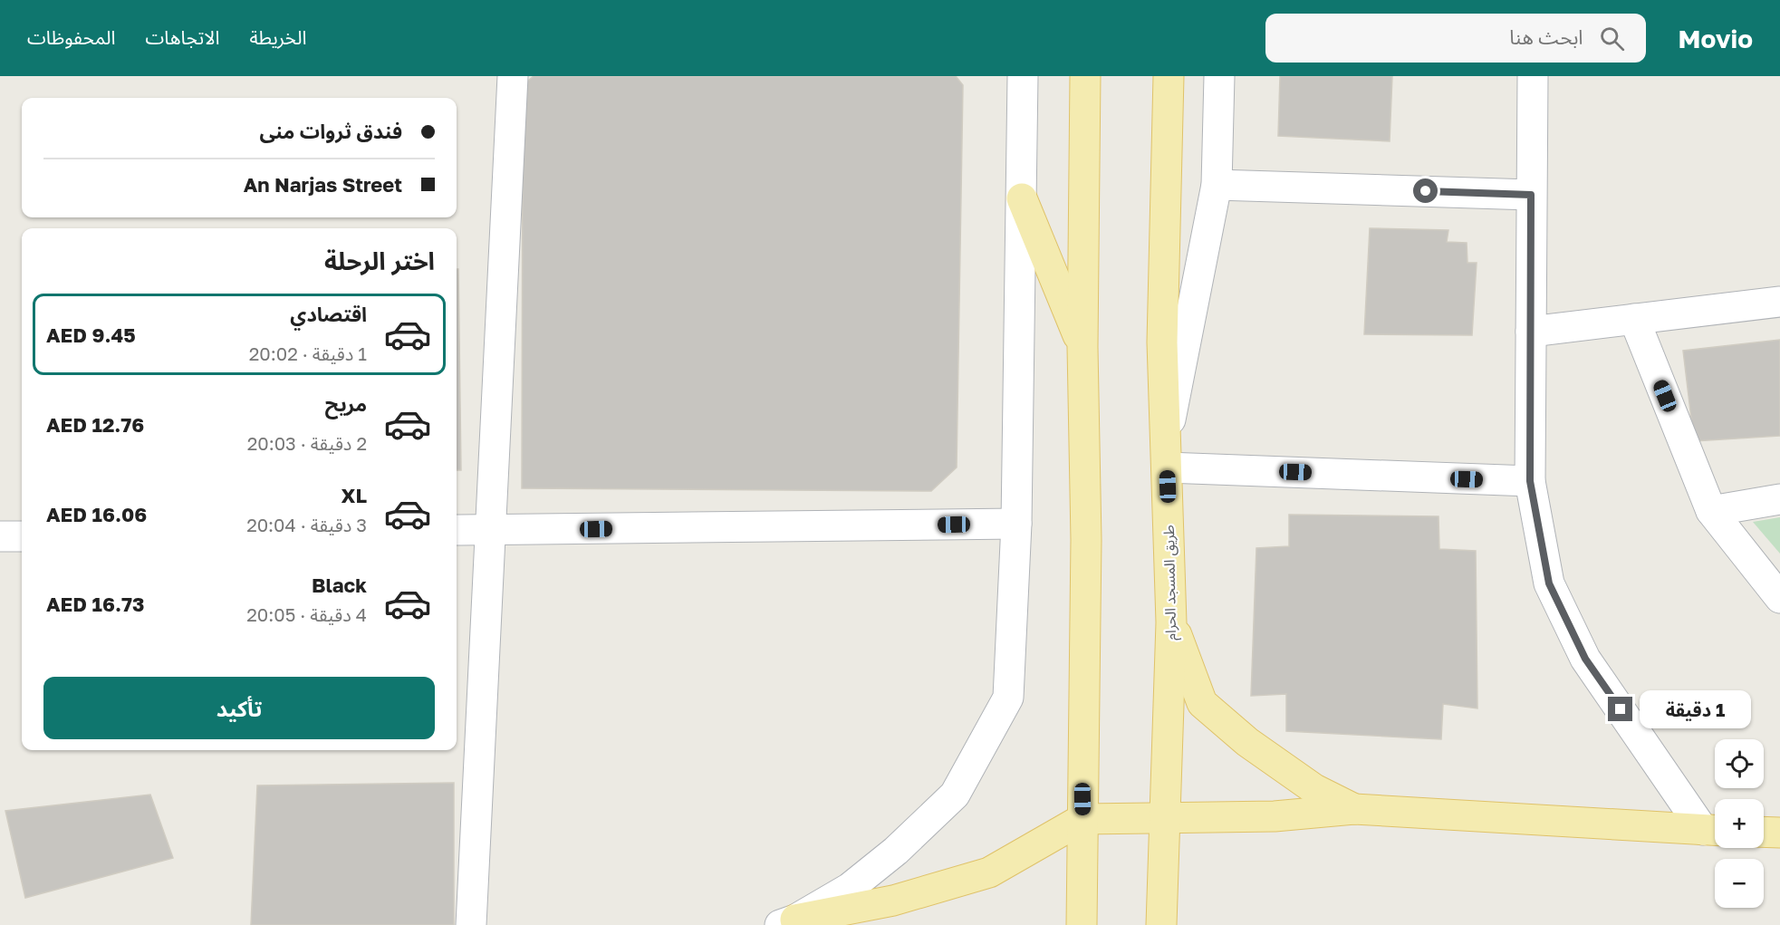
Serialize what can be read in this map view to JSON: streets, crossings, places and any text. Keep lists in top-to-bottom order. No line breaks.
{"streets":{"main road":["طريق المسجد الحرام"]},"page":{"header":"Movio","search":"ابحث هنا","nav":["الخريطة","الاتجاهات","المحفوظات"],"banner":["فندق ثروات منى","An Narjas Street"],"heading":"اختر الرحلة","list":[{"name":"اقتصادي","note":"1 دقيقة · 20:02","value":"AED 9.45"},{"name":"مريح","note":"2 دقيقة · 20:03","value":"AED 12.76"},{"name":"XL","note":"3 دقيقة · 20:04","value":"AED 16.06"},{"name":"Black","note":"4 دقيقة · 20:05","value":"AED 16.73"}],"buttons":"تأكيد","bubble":"1 دقيقة","map_buttons":["+","−"]}}
